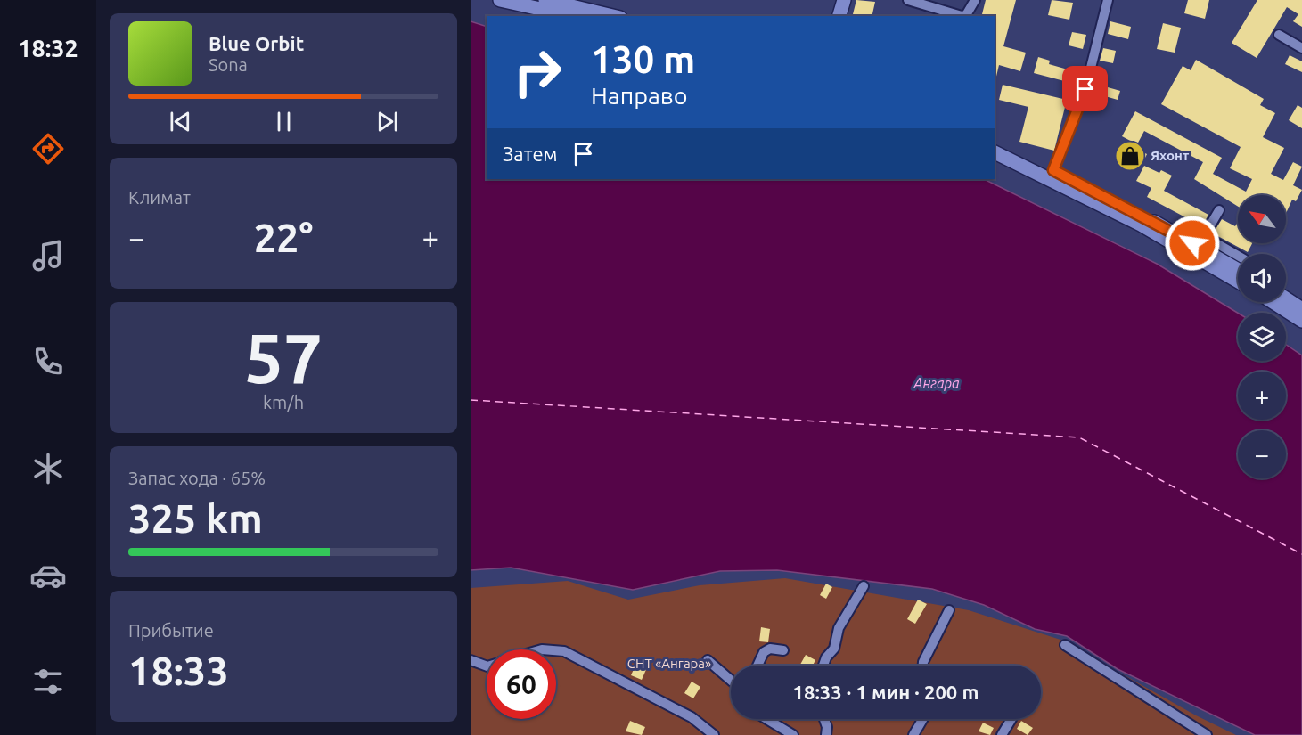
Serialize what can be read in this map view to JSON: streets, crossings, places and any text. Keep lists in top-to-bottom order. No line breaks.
{"water":["Ангара"],"parks":["СНТ «Ангара»"],"places":{"shop":["Яхонт"]},"north":"top left","page":{"tabs":"18:32","turn":["130 m","Направо"],"song":["Blue Orbit","Sona"],"then":"Затем","tile":["Климат",["57","km/h"],["Запас хода · 65%","325 km"],["Прибытие","18:33"]],"map_buttons":["+","−"],"heat":["−","22°","+"],"limit":"60","trip":"18:33 · 1 мин · 200 m"}}
